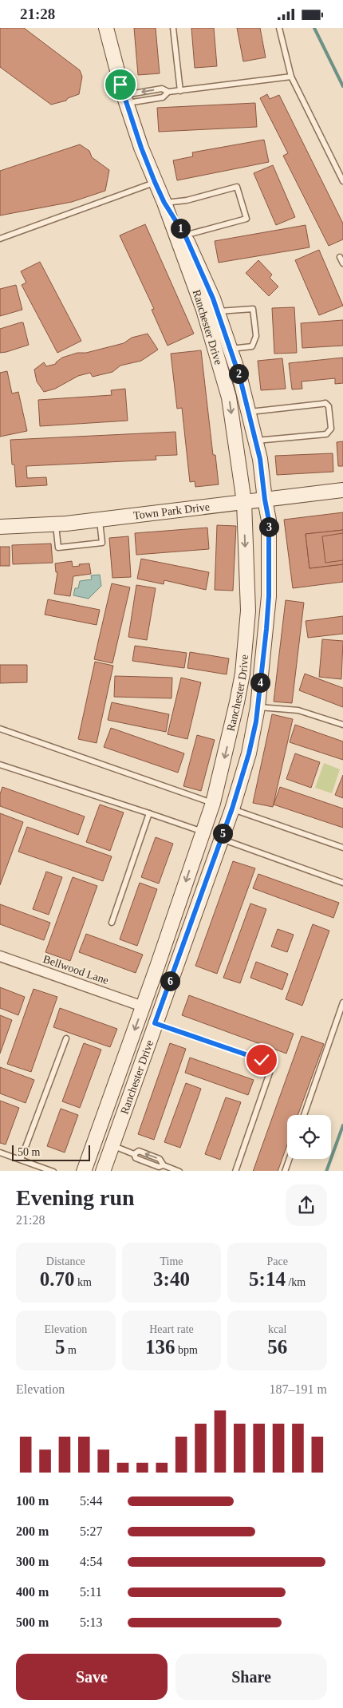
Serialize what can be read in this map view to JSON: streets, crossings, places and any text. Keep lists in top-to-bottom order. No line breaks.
{"streets":{"street":["Ranchester Drive","Town Park Drive","Bellwood Lane"]},"crossings":[["Ranchester Drive","Town Park Drive"],["Ranchester Drive","Bellwood Lane"]],"scale_bar":"50 m","page":{"status":"21:28","pins":["1","2","3","4","5","6"],"scale":"50 m","heading":["Evening run","21:28"],"stats":[["Distance","0.70 km"],["Time","3:40"],["Pace","5:14 /km"],["Elevation","5 m"],["Heart rate","136 bpm"],["kcal","56"]],"chart":["Elevation","187–191 m"],"list":[{"name":"100 m","note":"5:44"},{"name":"200 m","note":"5:27"},{"name":"300 m","note":"4:54"},{"name":"400 m","note":"5:11"},{"name":"500 m","note":"5:13"}],"buttons":["Save","Share"]}}
